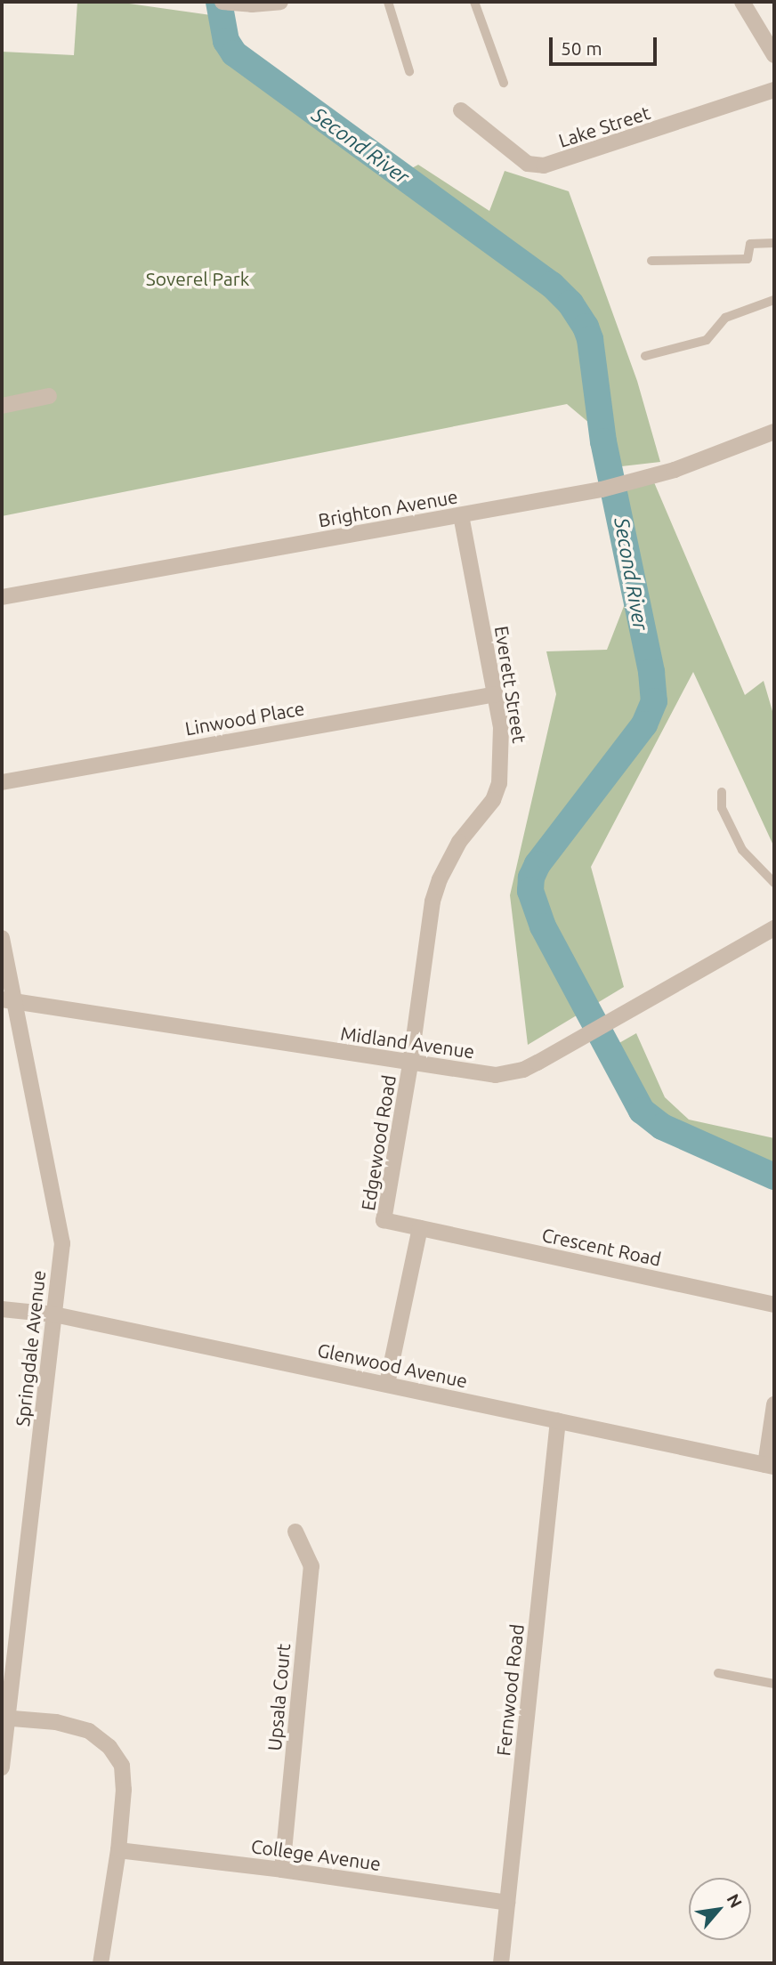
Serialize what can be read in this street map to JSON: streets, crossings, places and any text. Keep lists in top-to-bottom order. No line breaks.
{"streets":{"street":["Lake Street","Brighton Avenue","Everett Street","Linwood Place","Midland Avenue","Edgewood Road","Crescent Road","Springdale Avenue","Glenwood Avenue","Fernwood Road","Upsala Court","College Avenue"]},"crossings":[["Brighton Avenue","Everett Street"],["Everett Street","Linwood Place"],["Everett Street","Midland Avenue"],["Everett Street","Edgewood Road"],["Midland Avenue","Edgewood Road"],["Midland Avenue","Springdale Avenue"],["Edgewood Road","Crescent Road"],["Springdale Avenue","Glenwood Avenue"],["Glenwood Avenue","Fernwood Road"],["Fernwood Road","College Avenue"],["Upsala Court","College Avenue"]],"water":["Second River"],"parks":["Soverel Park"],"scale_bar":"50 m","north":"top right"}
